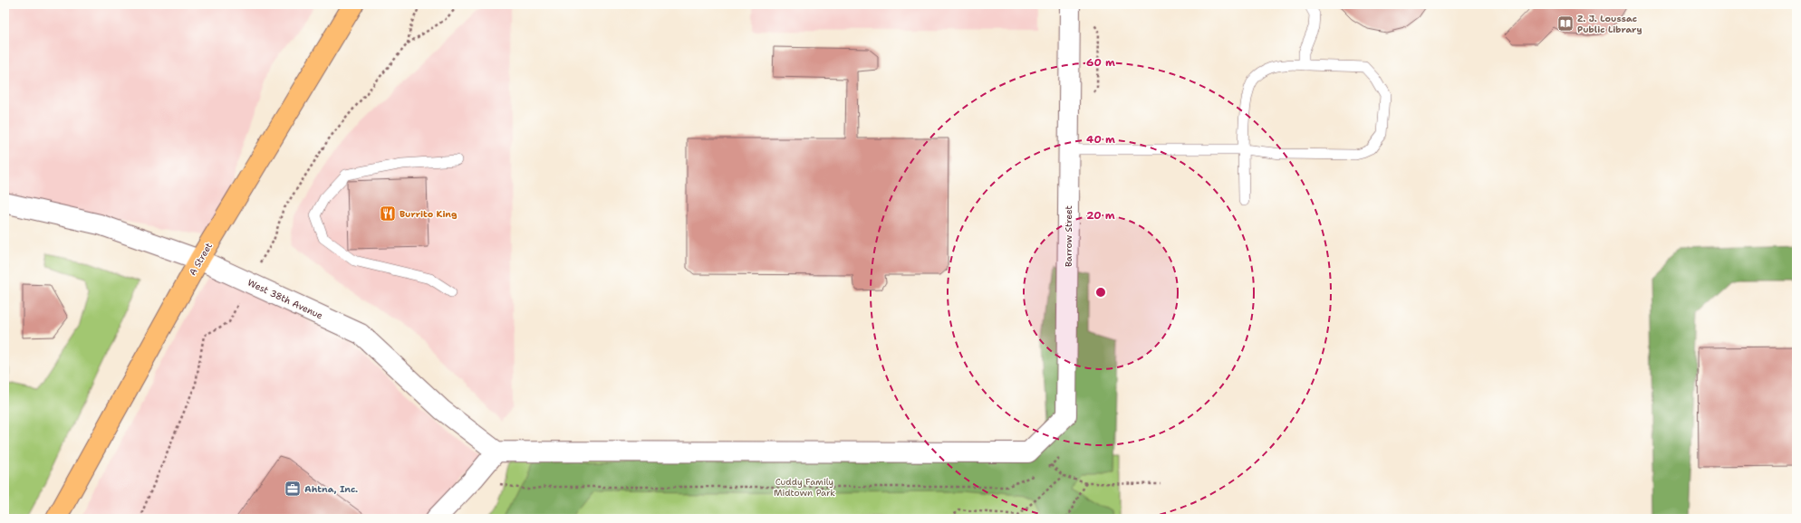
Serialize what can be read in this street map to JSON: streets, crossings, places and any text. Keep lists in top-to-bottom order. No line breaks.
{"streets":{"main road":["A Street"],"street":["Barrow Street","West 38th Avenue"]},"crossings":[["A Street","West 38th Avenue"]],"parks":["Cuddy Family Midtown Park"],"places":{"library":["Z. J. Loussac Public Library"],"restaurant":["Burrito King"],"office":["Ahtna, Inc."]},"rings":["60 m","40 m","20 m"]}
